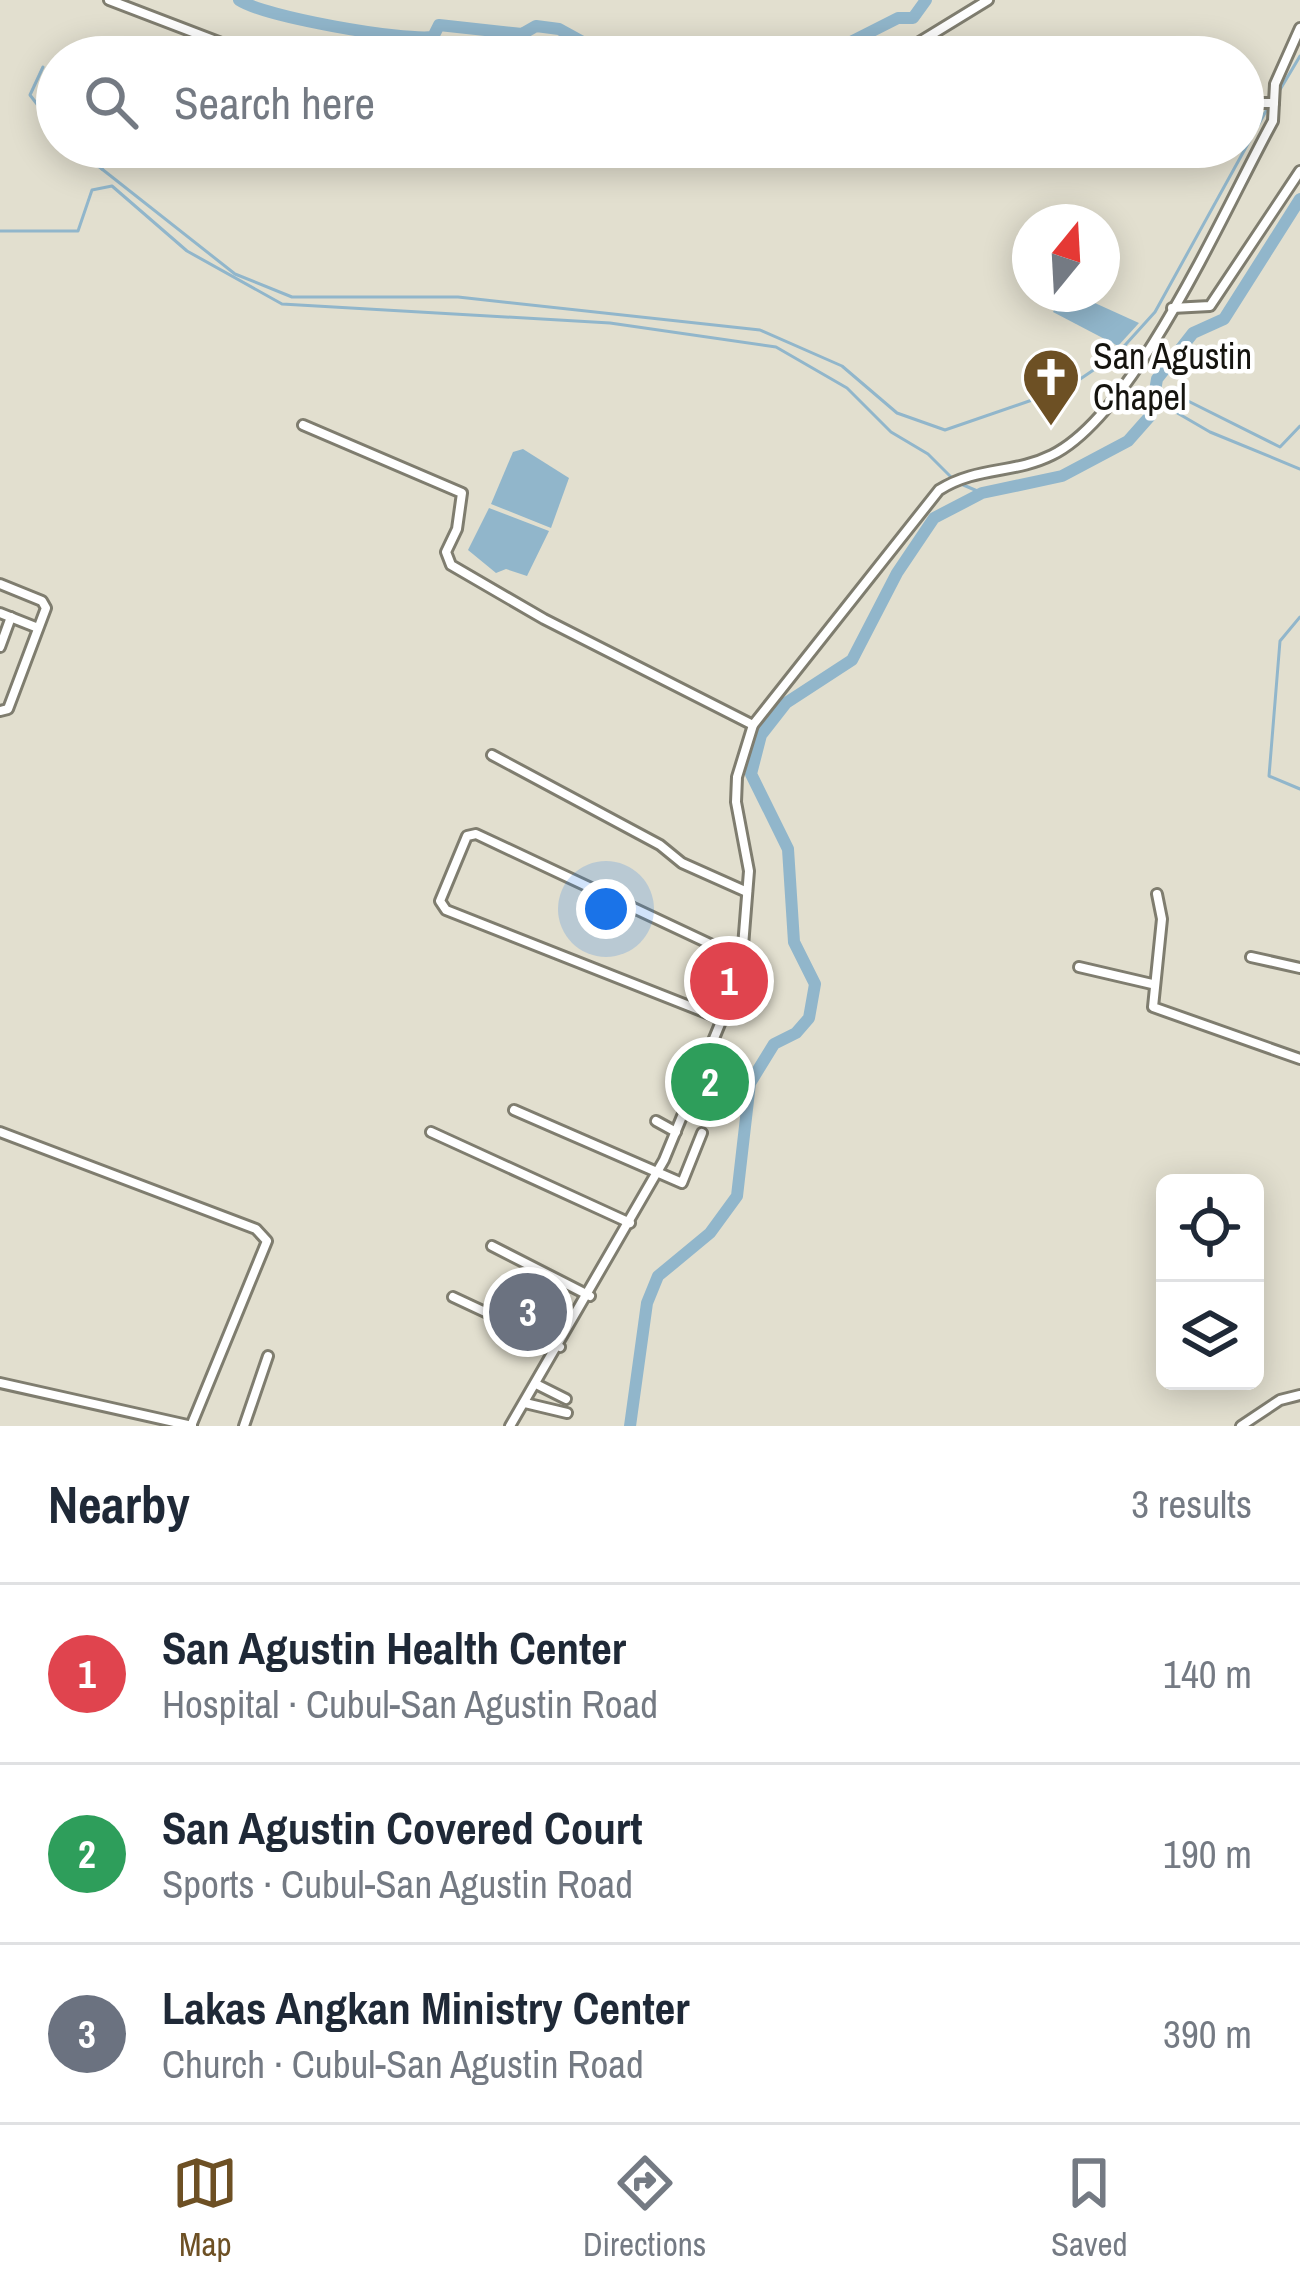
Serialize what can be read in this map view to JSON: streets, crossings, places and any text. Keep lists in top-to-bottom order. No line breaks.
{"places":{"church":["San Agustin Chapel"]},"north":"top","page":{"search":"Search here","pins":["1","2","3"],"heading":["Nearby","3 results"],"list":[{"mark":"1","name":"San Agustin Health Center","note":"Hospital · Cubul-San Agustin Road","value":"140 m"},{"mark":"2","name":"San Agustin Covered Court","note":"Sports · Cubul-San Agustin Road","value":"190 m"},{"mark":"3","name":"Lakas Angkan Ministry Center","note":"Church · Cubul-San Agustin Road","value":"390 m"}],"nav":["Map","Directions","Saved"]}}
